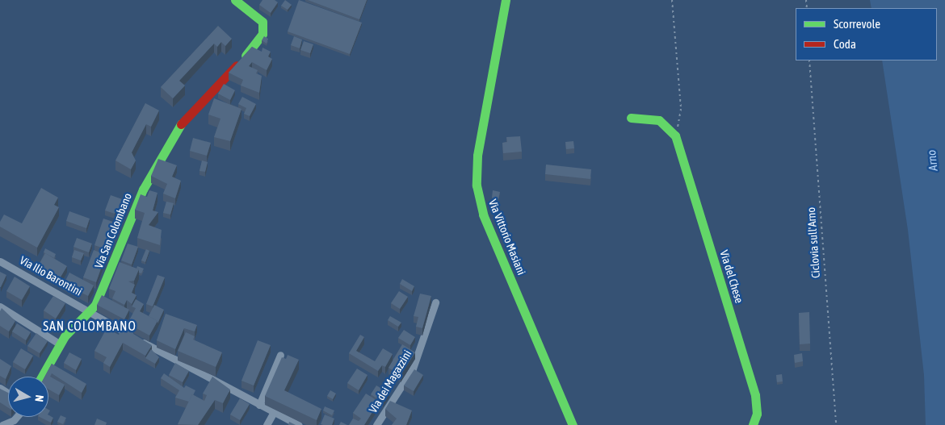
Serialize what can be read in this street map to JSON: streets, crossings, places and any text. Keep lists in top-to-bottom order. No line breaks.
{"streets":{"street":["Via San Colombano","Via Vittorio Masiani","Via Ilio Barontini","Via del Chese","Via dei Magazzini"],"path":["Ciclovia sull'Arno"]},"crossings":[["Via San Colombano","Via Ilio Barontini"]],"districts":["SAN COLOMBANO"],"water":["Arno"],"legend":["Scorrevole","Coda"],"north":"right"}
